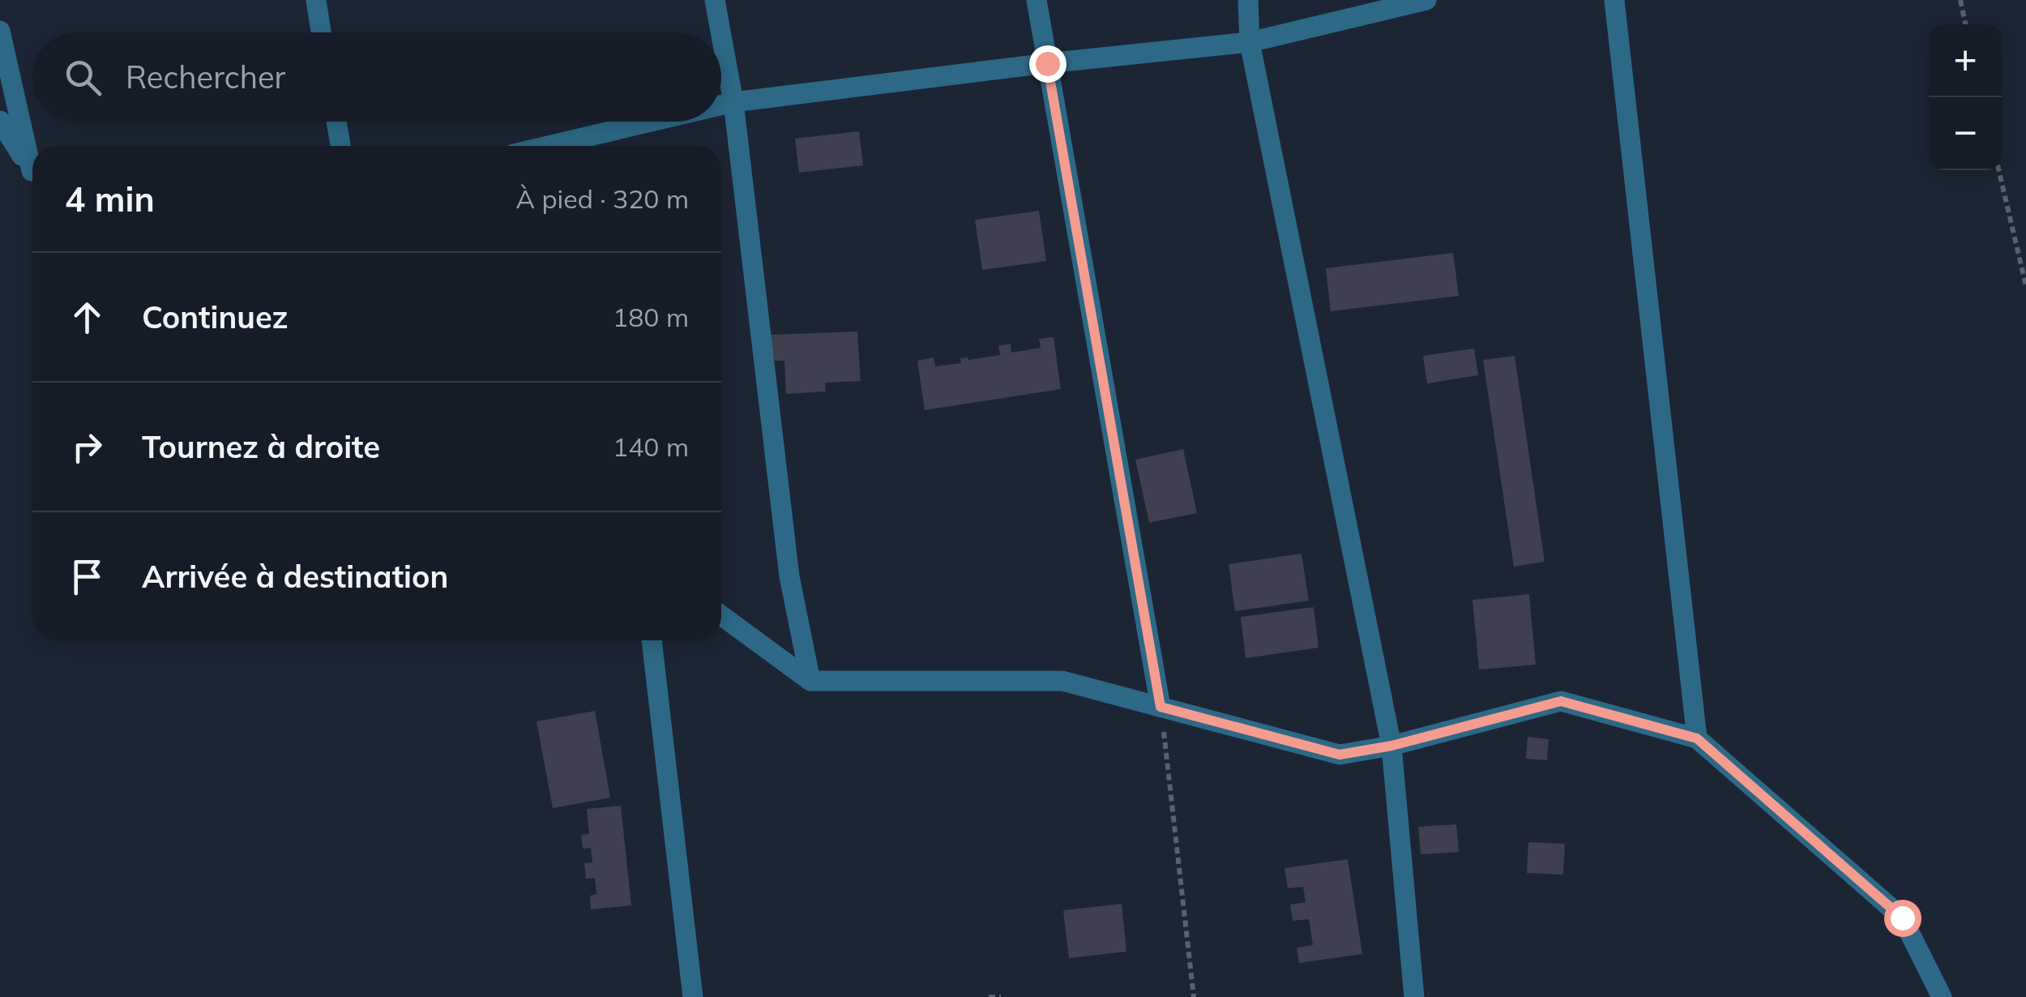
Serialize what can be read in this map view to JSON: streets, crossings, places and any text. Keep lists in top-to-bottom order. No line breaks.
{"page":{"map_buttons":["+","−"],"search":"Rechercher","heading":["4 min","À pied · 320 m"],"list":[["Continuez","180 m"],["Tournez à droite","140 m"],"Arrivée à destination"]}}
